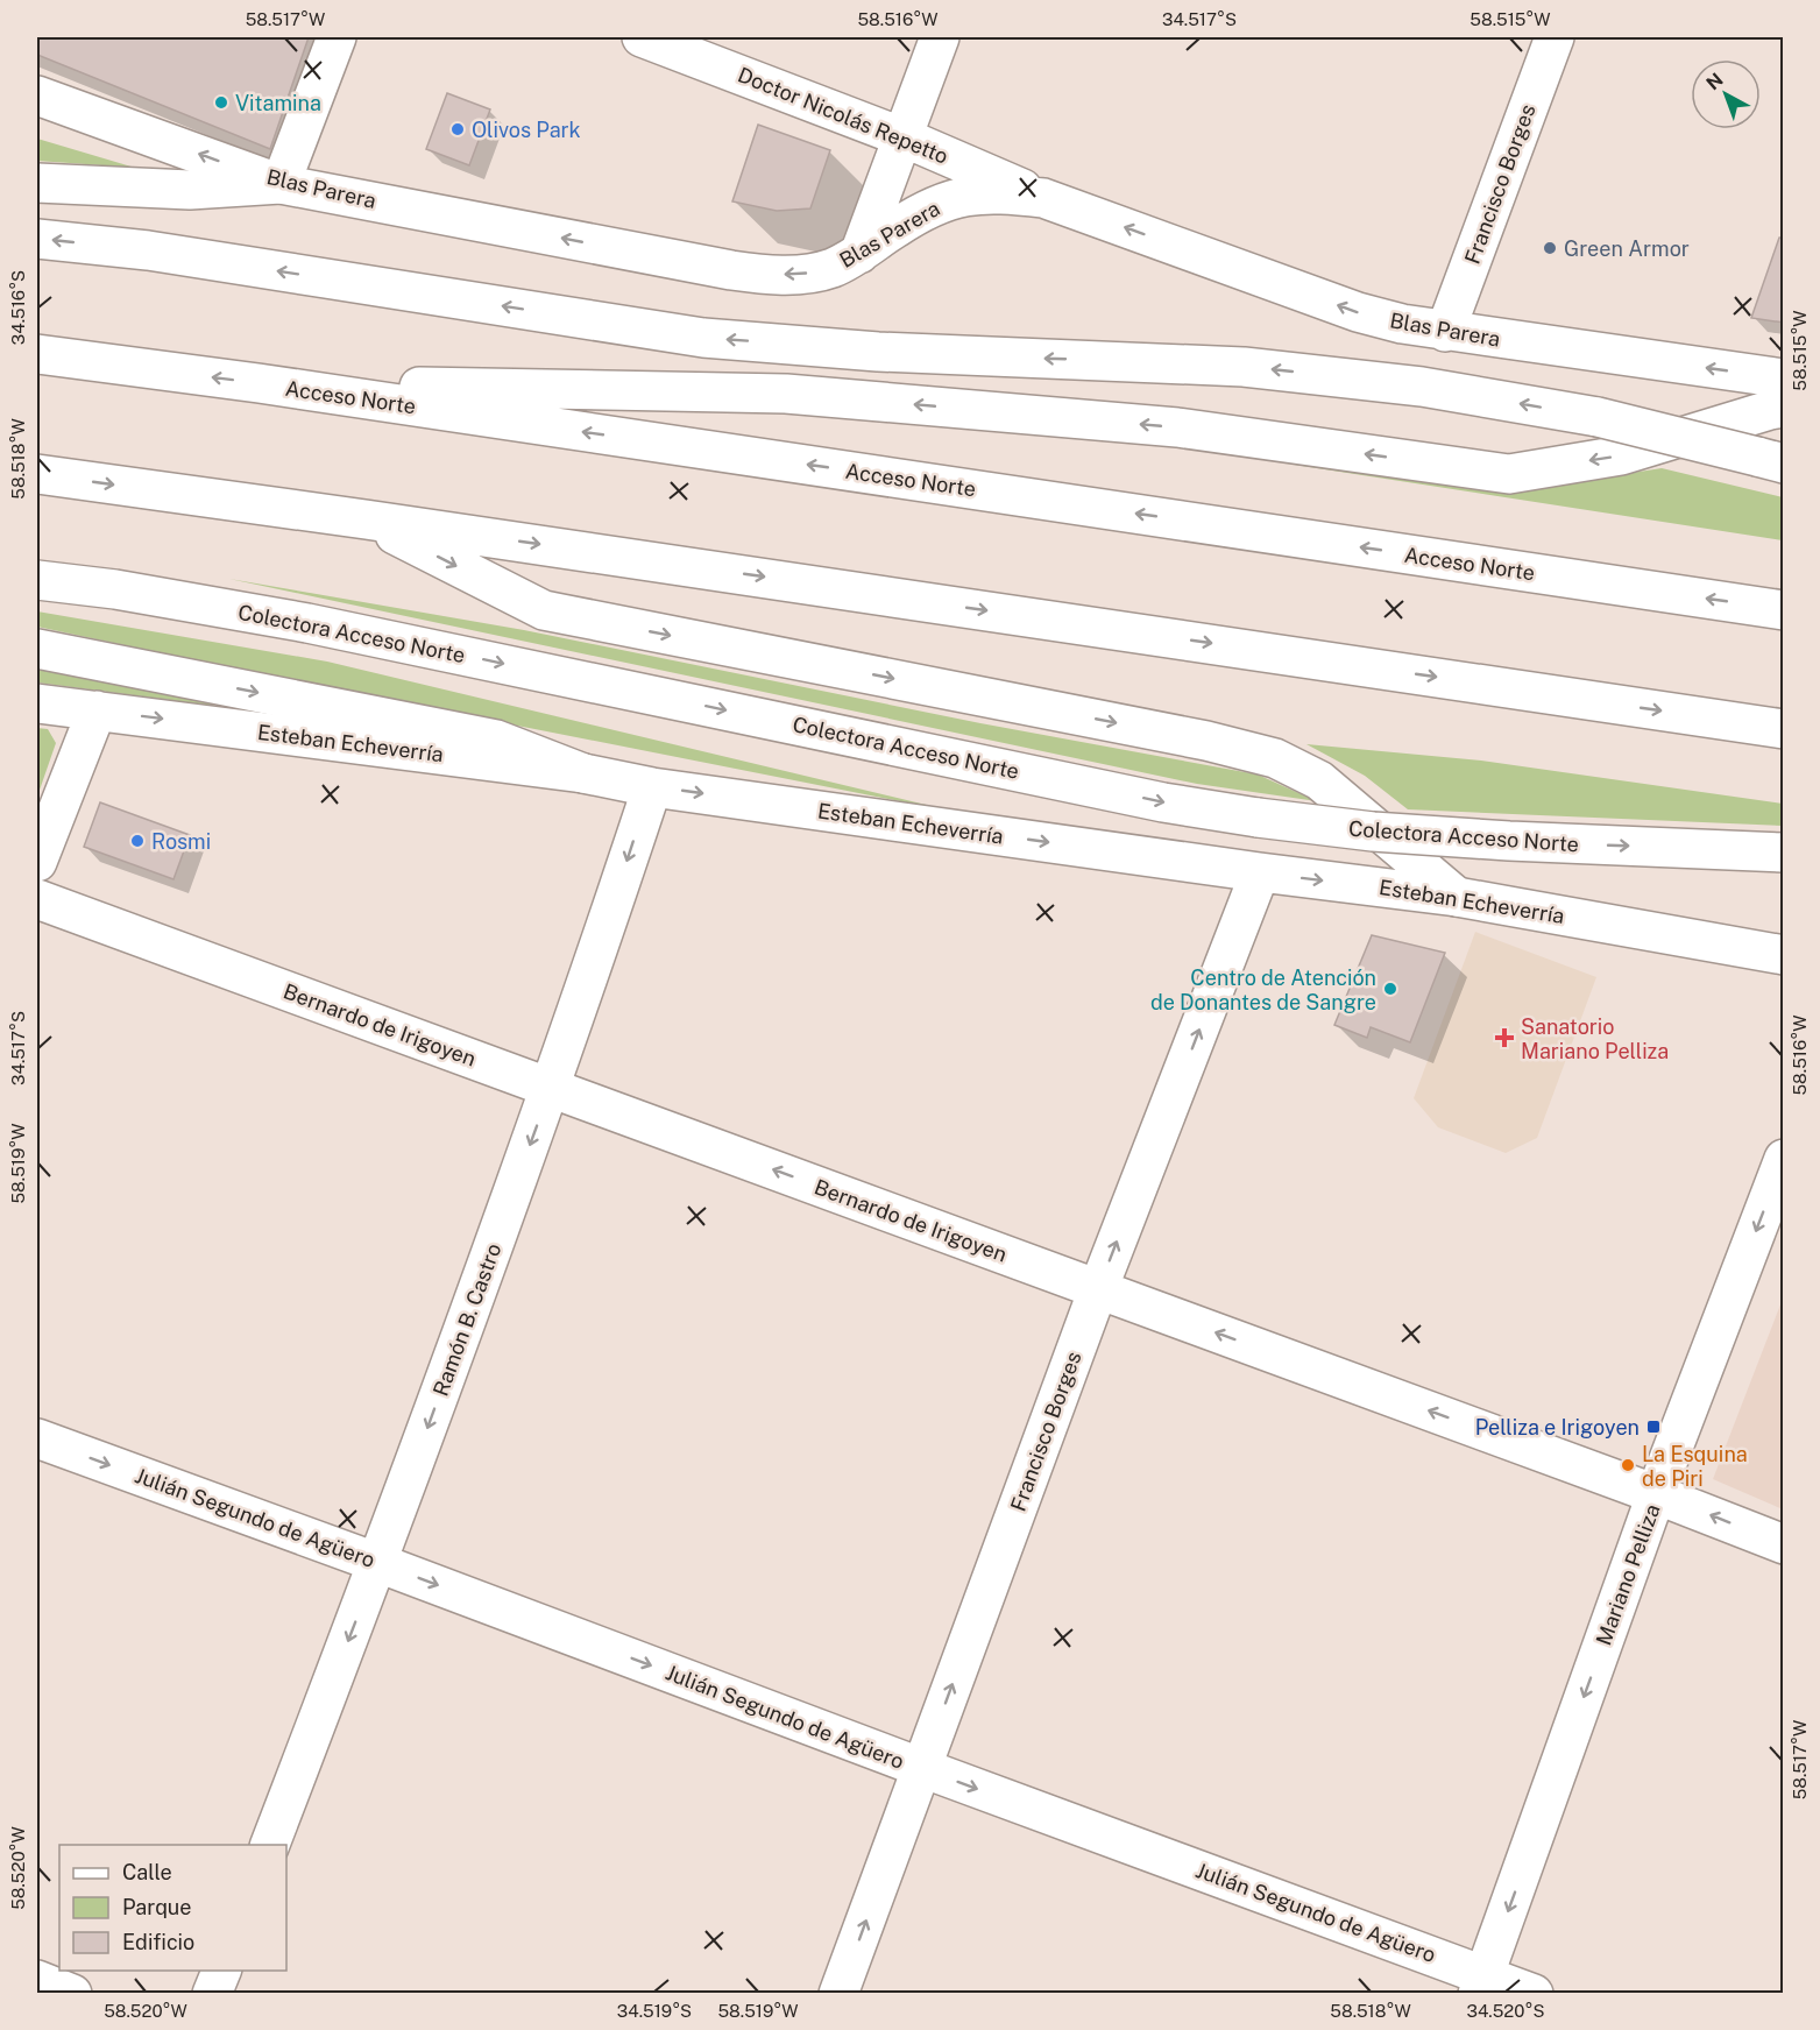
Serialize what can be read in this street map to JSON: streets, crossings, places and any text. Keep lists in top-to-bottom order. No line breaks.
{"streets":{"main road":["Doctor Nicolás Repetto","Francisco Borges","Blas Parera","Acceso Norte","Colectora Acceso Norte","Esteban Echeverría","Bernardo de Irigoyen","Ramón B. Castro","Julián Segundo de Agüero","Mariano Pelliza"]},"crossings":[["Doctor Nicolás Repetto","Blas Parera"],["Francisco Borges","Blas Parera"],["Francisco Borges","Esteban Echeverría"],["Francisco Borges","Bernardo de Irigoyen"],["Francisco Borges","Julián Segundo de Agüero"],["Esteban Echeverría","Ramón B. Castro"],["Bernardo de Irigoyen","Ramón B. Castro"],["Bernardo de Irigoyen","Mariano Pelliza"],["Ramón B. Castro","Julián Segundo de Agüero"],["Julián Segundo de Agüero","Mariano Pelliza"]],"one_way":["Francisco Borges","Bernardo de Irigoyen","Ramón B. Castro","Julián Segundo de Agüero","Mariano Pelliza"],"places":{"other":["Vitamina","Olivos Park","Green Armor","Rosmi","Centro de Atención de Donantes de Sangre","La Esquina de Piri"],"health":["Sanatorio Mariano Pelliza"],"transit":["Pelliza e Irigoyen"]},"legend":["Calle","Parque","Edificio"],"north":"top left","coordinates":["58.517°W","58.516°W","34.517°S","58.515°W","34.516°S","58.518°W","58.519°W","58.520°W","34.519°S","34.520°S"]}
